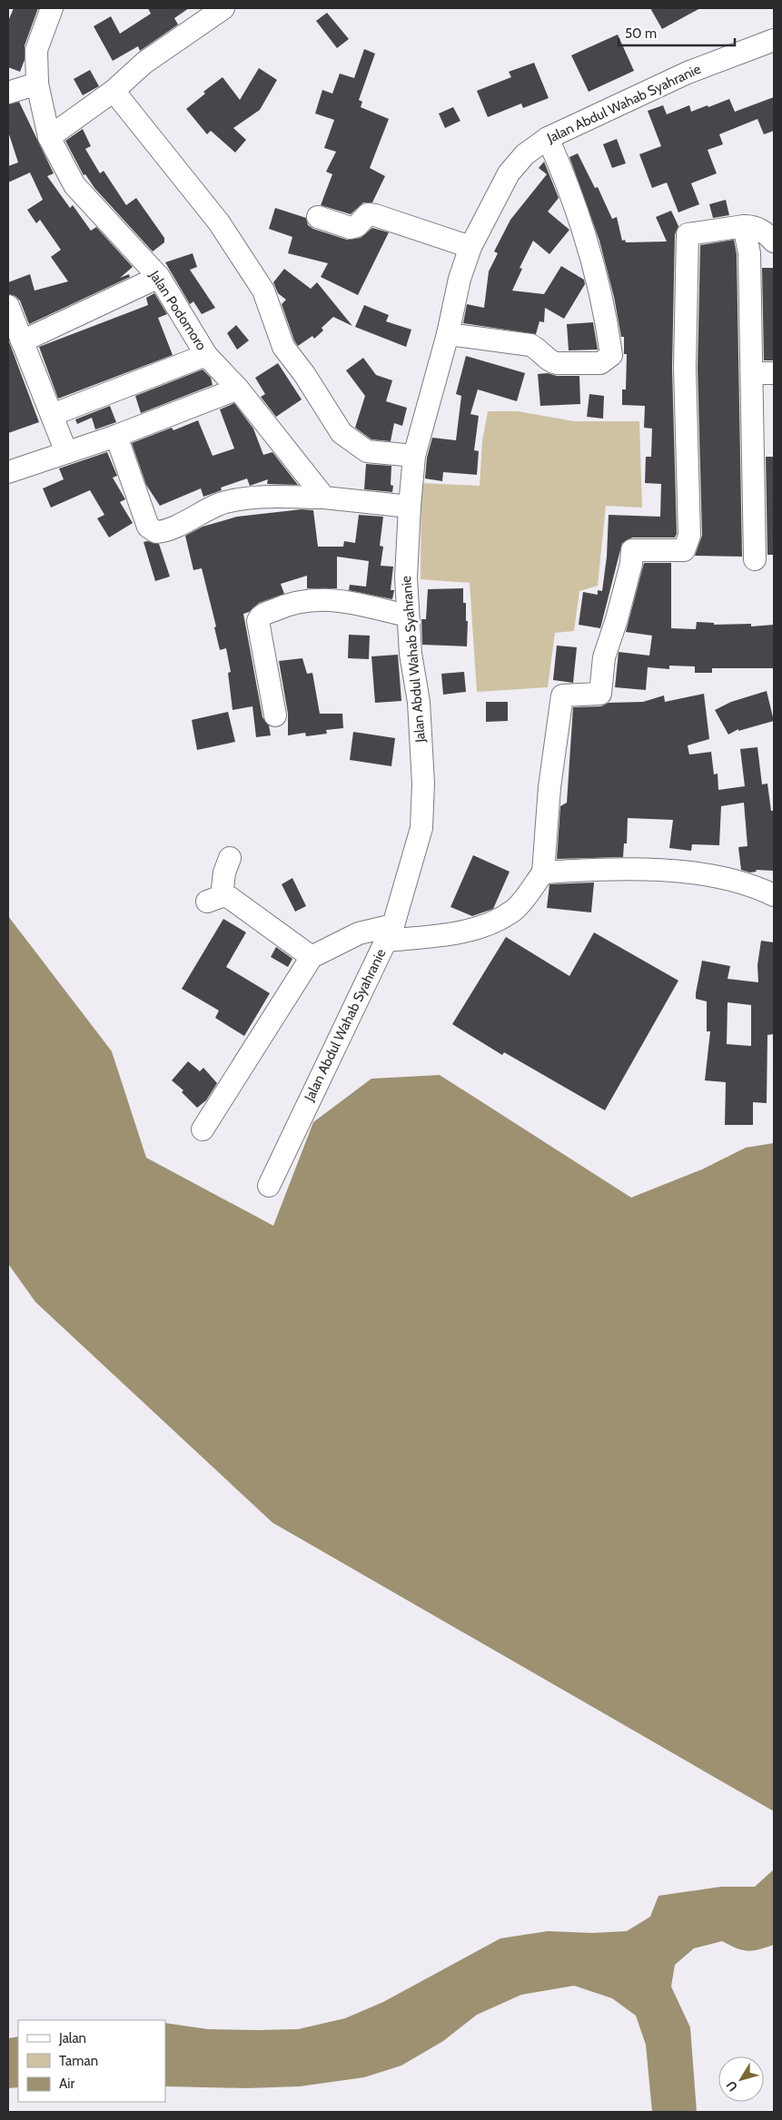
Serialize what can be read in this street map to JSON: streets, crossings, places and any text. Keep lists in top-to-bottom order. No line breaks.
{"streets":{"street":["Jalan Abdul Wahab Syahranie","Jalan Podomoro"]},"legend":["Jalan","Taman","Air"],"scale_bar":"50 m","north":"bottom left"}
